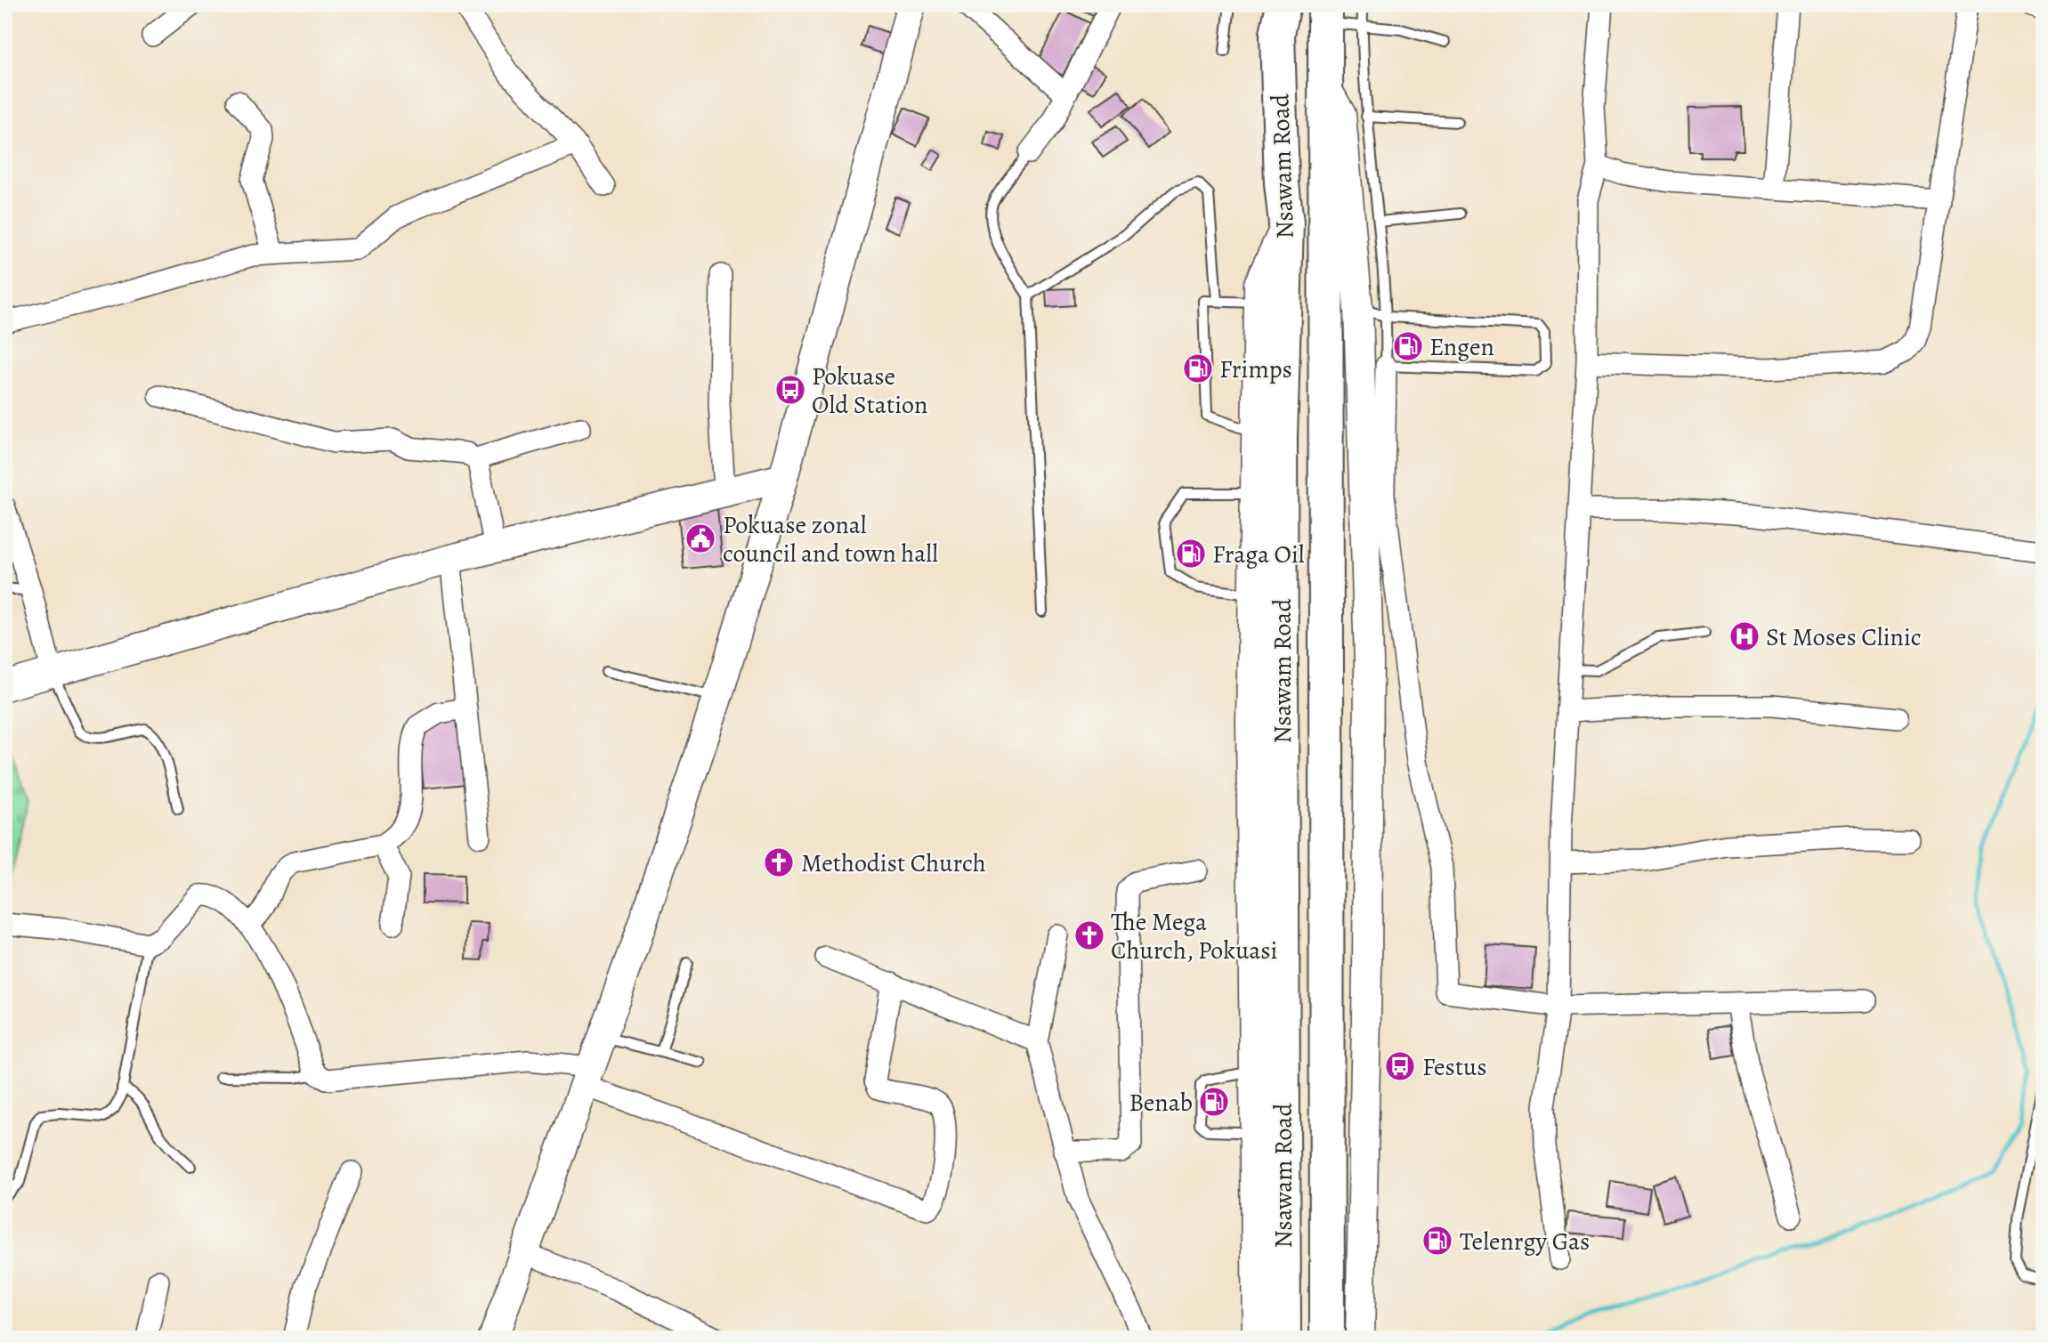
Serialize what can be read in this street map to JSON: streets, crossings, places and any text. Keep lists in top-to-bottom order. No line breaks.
{"streets":{"highway":["Nsawam Road"]},"places":{"fuel station":["Engen","Frimps","Fraga Oil","Benab","Telenrgy Gas"],"bus stop":["Pokuase Old Station","Festus"],"public building":["Pokuase zonal council and town hall"],"hospital":["St Moses Clinic"],"church":["Methodist Church","The Mega Church, Pokuasi"]}}
